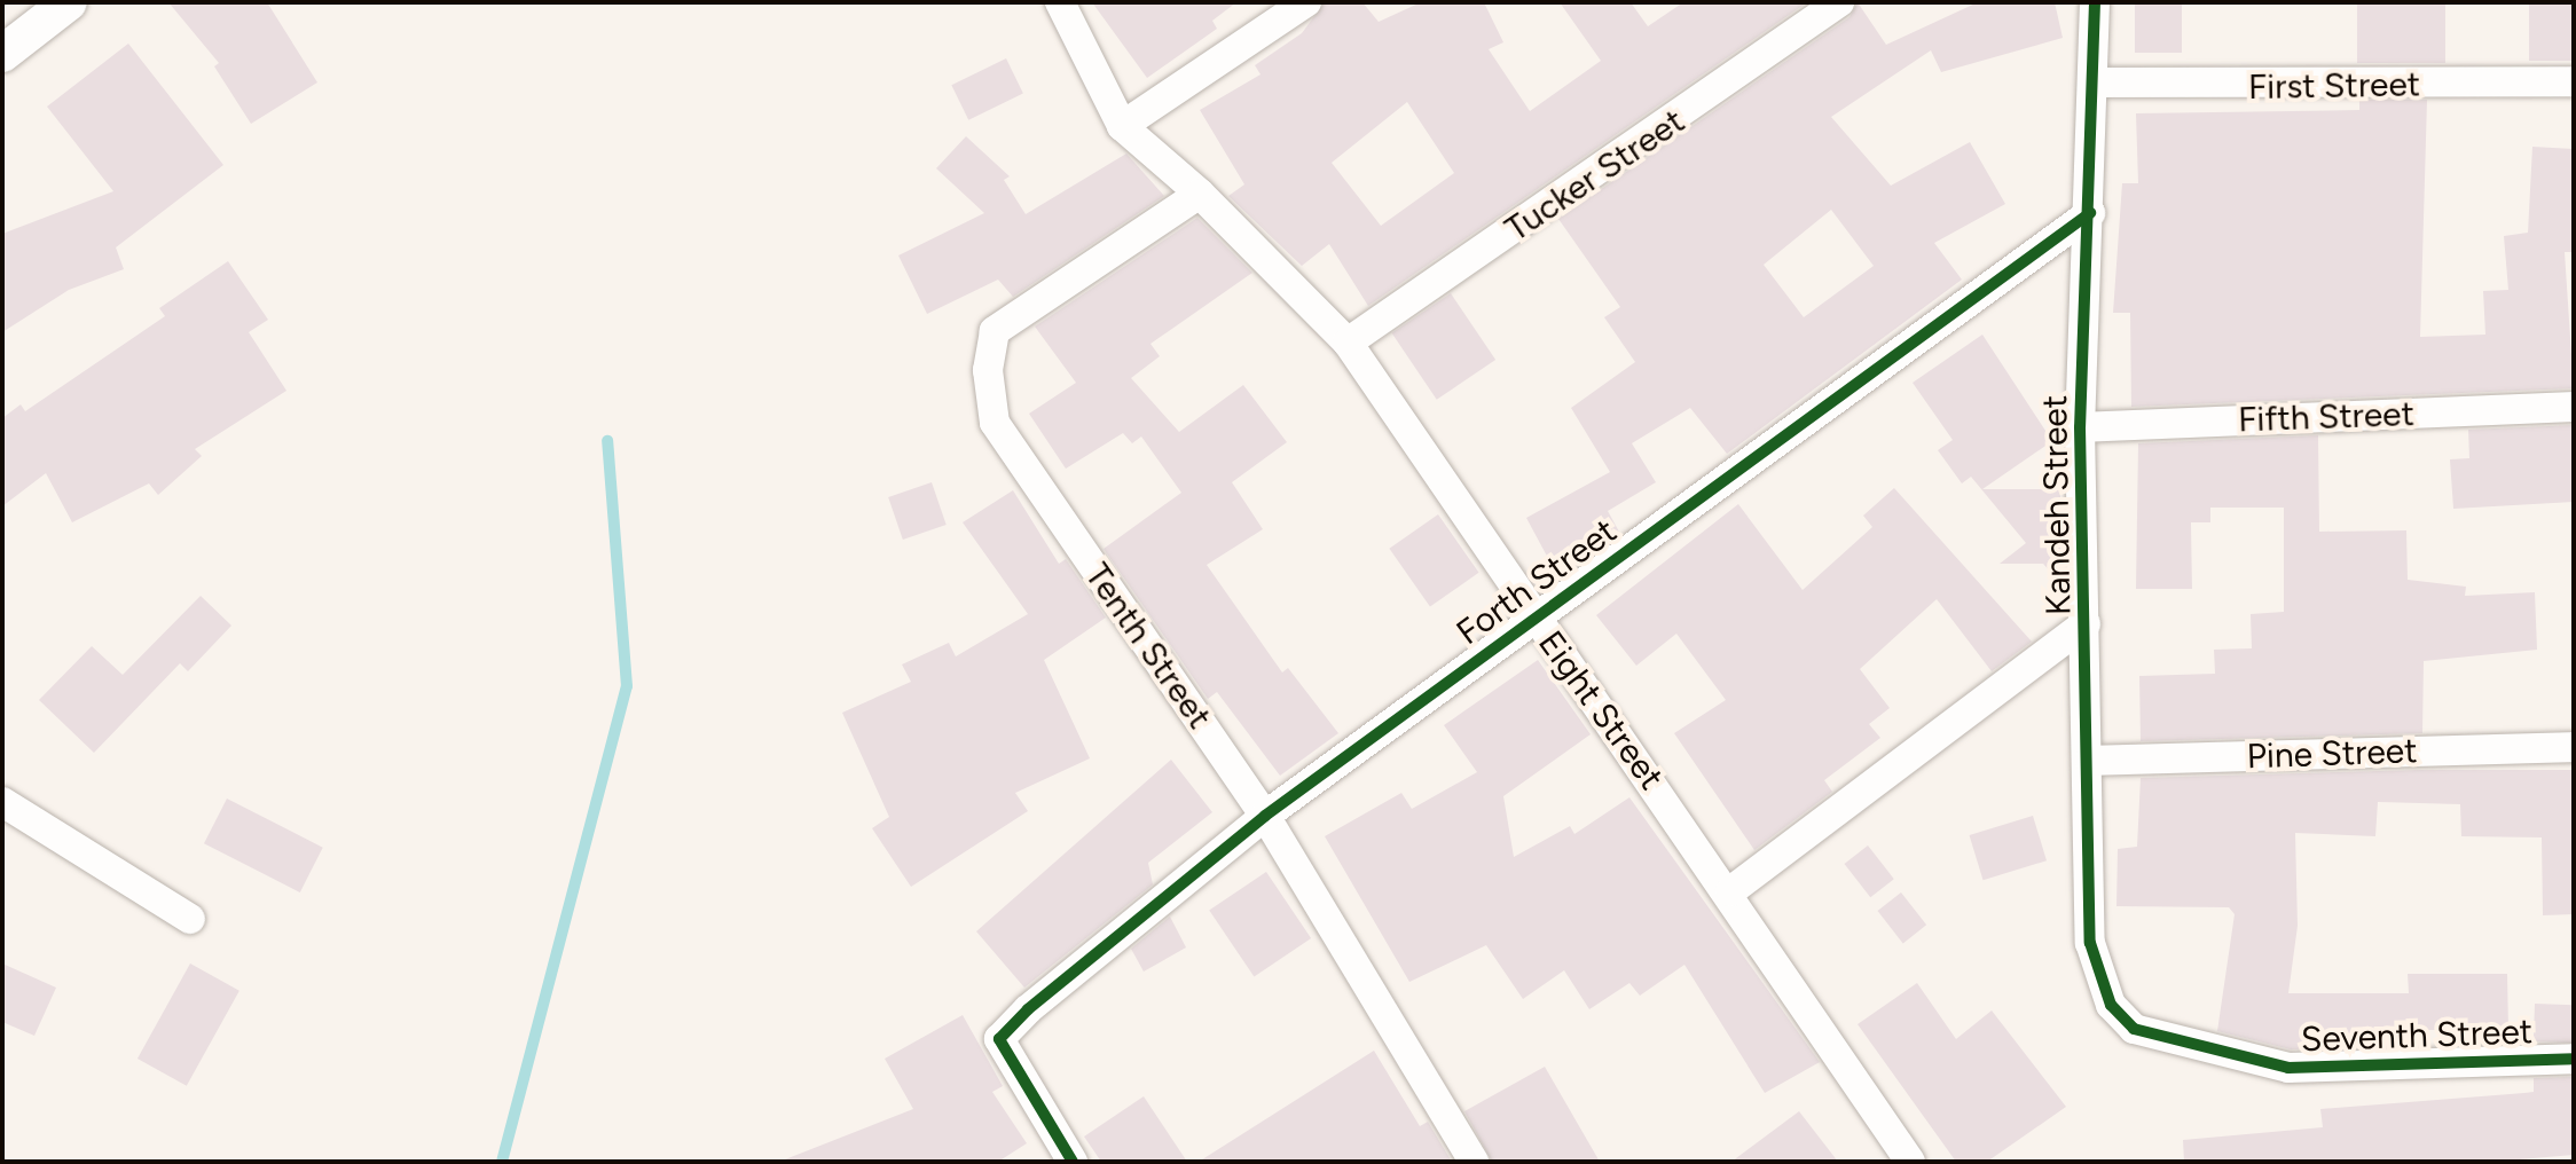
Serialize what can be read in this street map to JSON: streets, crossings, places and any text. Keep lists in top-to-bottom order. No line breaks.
{"streets":{"street":["First Street","Tucker Street","Fifth Street","Kandeh Street","Forth Street","Tenth Street","Eight Street","Pine Street","Seventh Street"]},"crossings":[["First Street","Kandeh Street"],["Tucker Street","Eight Street"],["Fifth Street","Kandeh Street"],["Kandeh Street","Forth Street"],["Kandeh Street","Pine Street"],["Kandeh Street","Seventh Street"],["Forth Street","Tenth Street"],["Forth Street","Eight Street"],["Tenth Street","Eight Street"]]}
